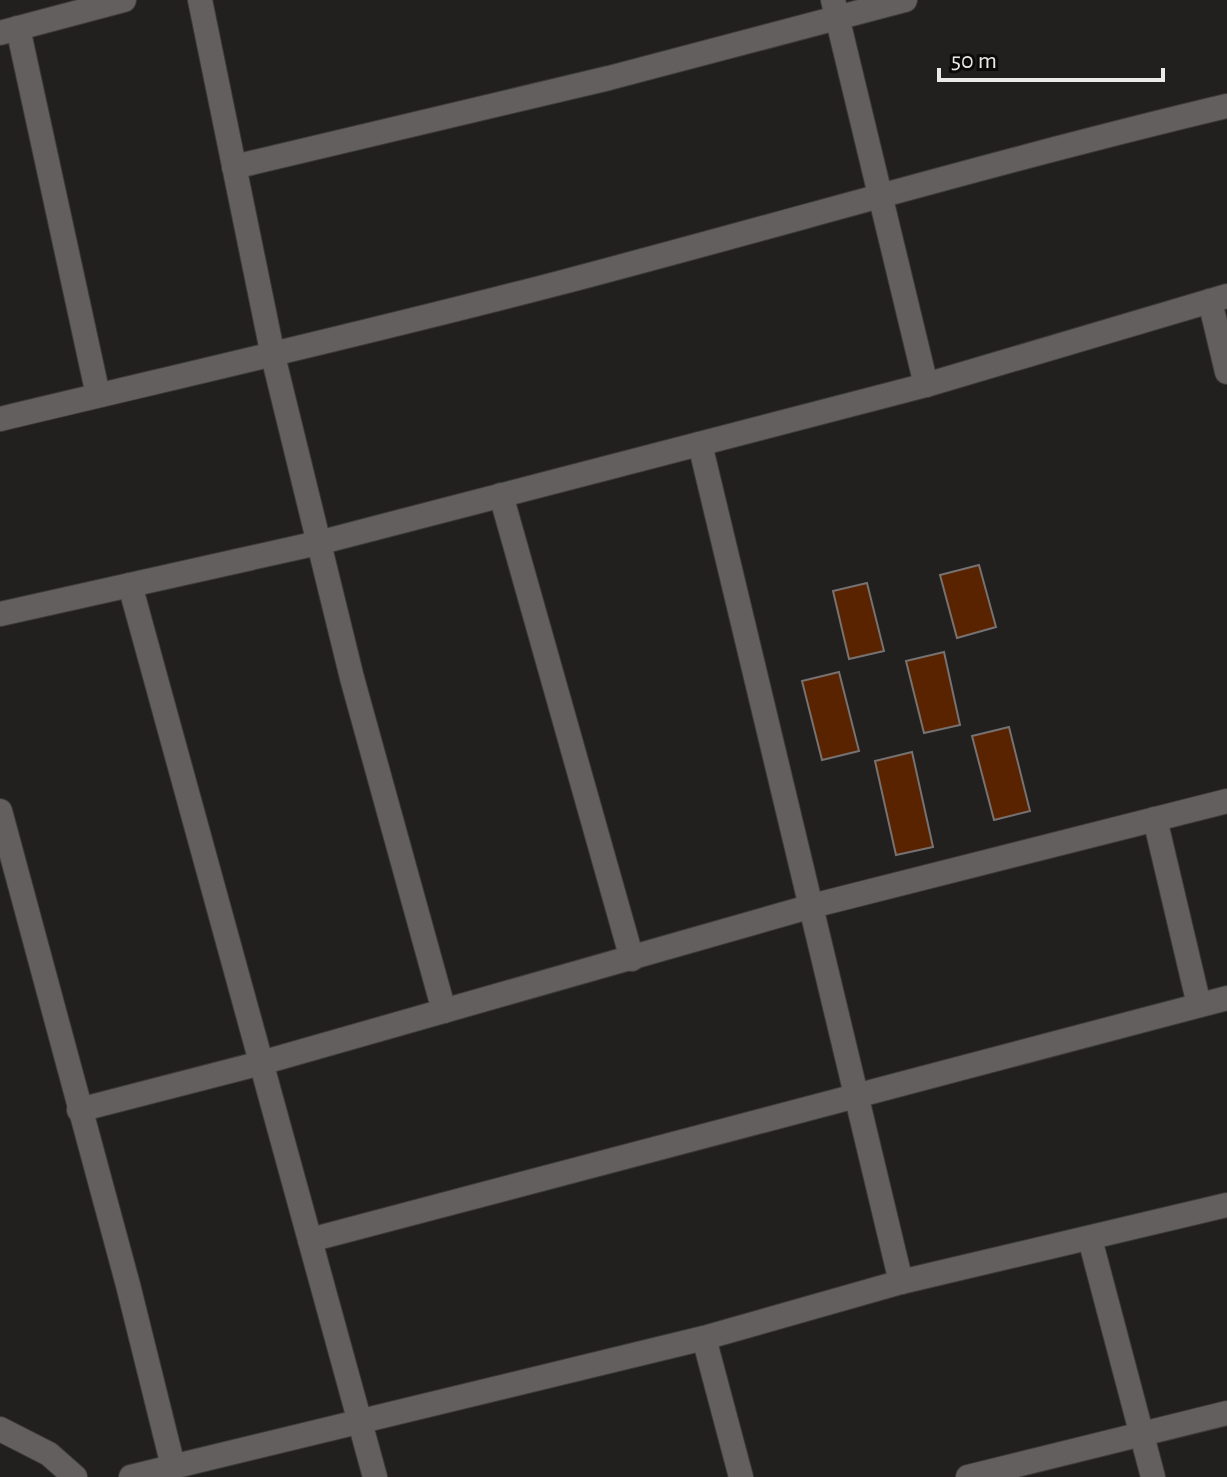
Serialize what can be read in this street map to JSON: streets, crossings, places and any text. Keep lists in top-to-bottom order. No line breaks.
{"scale_bar":"50 m"}
